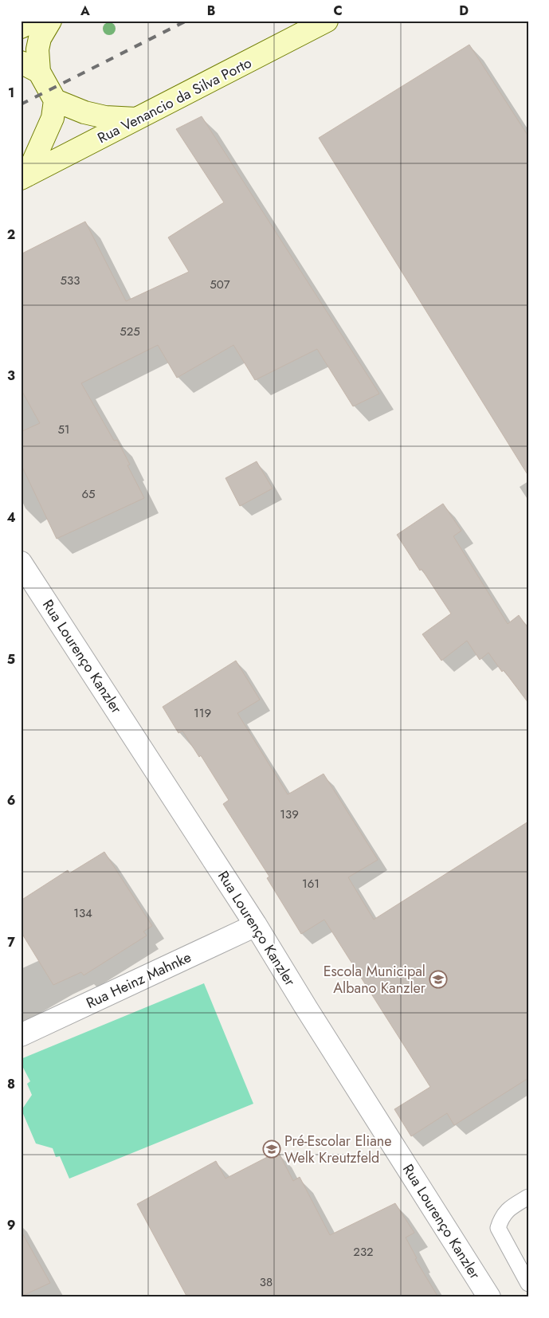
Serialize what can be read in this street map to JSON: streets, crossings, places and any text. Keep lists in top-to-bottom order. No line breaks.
{"streets":{"street":["Rua Venancio da Silva Porto","Rua Lourenço Kanzler","Rua Heinz Mahnke"]},"crossings":[["Rua Lourenço Kanzler","Rua Heinz Mahnke"]],"places":{"school or university":["Escola Municipal Albano Kanzler","Pré-Escolar Eliane Welk Kreutzfeld"]},"house_numbers":["533","507","525","51","65","119","139","161","134","232","38"],"grid":{"columns":["A","B","C","D"],"rows":["1","2","3","4","5","6","7","8","9"]}}
